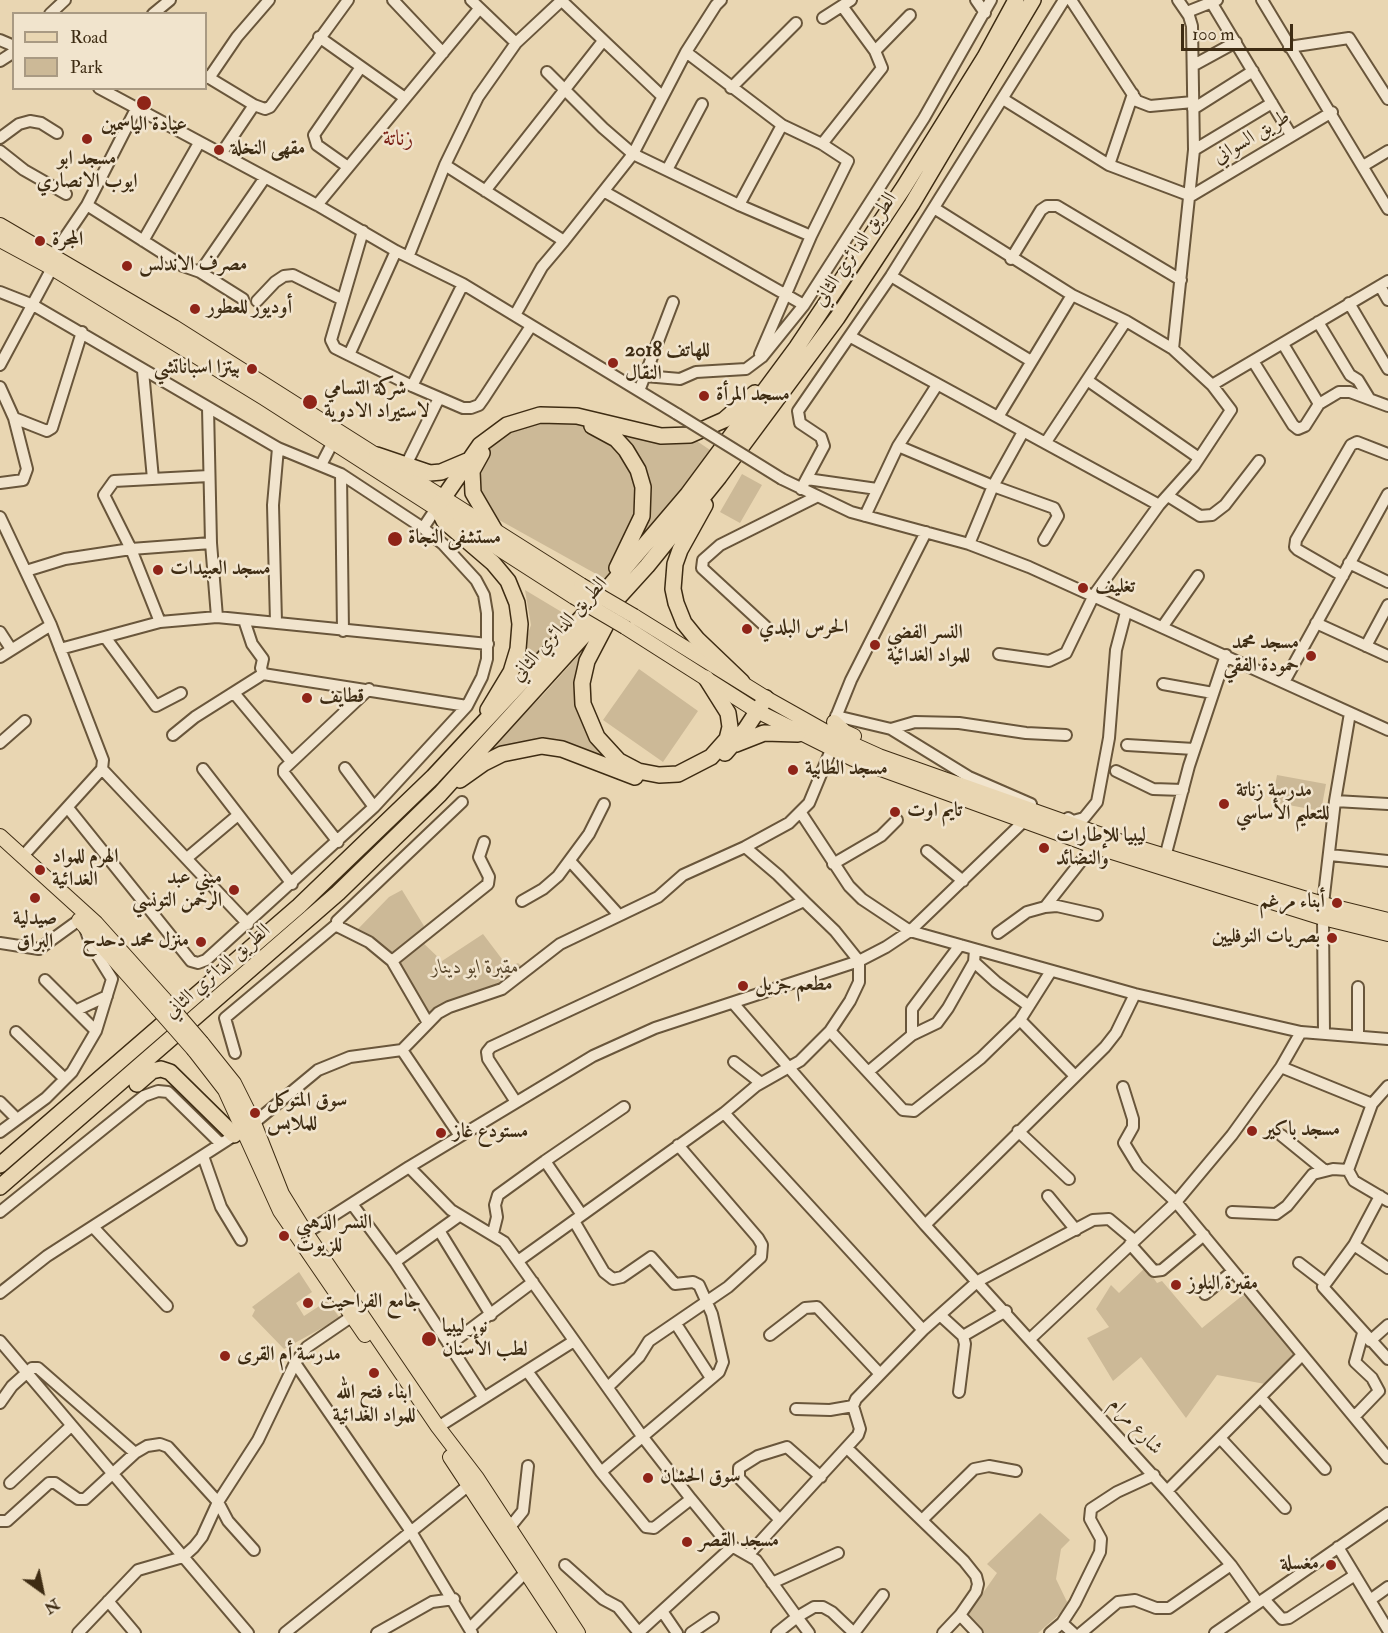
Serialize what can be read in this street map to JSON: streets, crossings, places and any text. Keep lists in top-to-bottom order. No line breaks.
{"streets":{"highway":["الطريق الدائري الثاني"],"street":["طريق السواني","شارع مرام"]},"districts":["زناتة"],"parks":["مقبرة ابو دينار"],"places":["عيادة الياسمين","مسجد ابو ايوب الانصاري","مقهى النخلة","المجرة","مصرف الاندلس","أوديور للعطور","2018 للهاتف النقال","بيتزا اسباناتشي","مسجد المرأة","شركة التسامي لاستيراد الادوية","مستشفى النجاة","مسجد العبيدات","تغليف","الحرس البلدي","النسر الفضي للمواد الغدائية","مسجد محمد حمودة الفقي","قطايف","مسجد الطابية","مدرسة زناتة للتعليم الأساسي","تايم اوت","ليبيا للإطارات والنضائد","الهرم للمواد الغدائية","مبني عبد الرحمن التونسي","صيدلية البراق","أبناء مرغم","بصريات النوفليين","منزل محمد دحدح","مطعم جزيل","سوق المتوكل للملابس","مسجد باكير","مستودع غاز","النسر الذهبي للزيوت","مقبرة البلوز","جامع الفراحيت","نور ليبيا لطب الأسنان","مدرسة أم القرى","ابناء فتح الله للمواد الغدائية","سوق الحشان","مسجد القصر","مغسلة"],"legend":["Road","Park"],"scale_bar":"100 m","north":"bottom right"}
